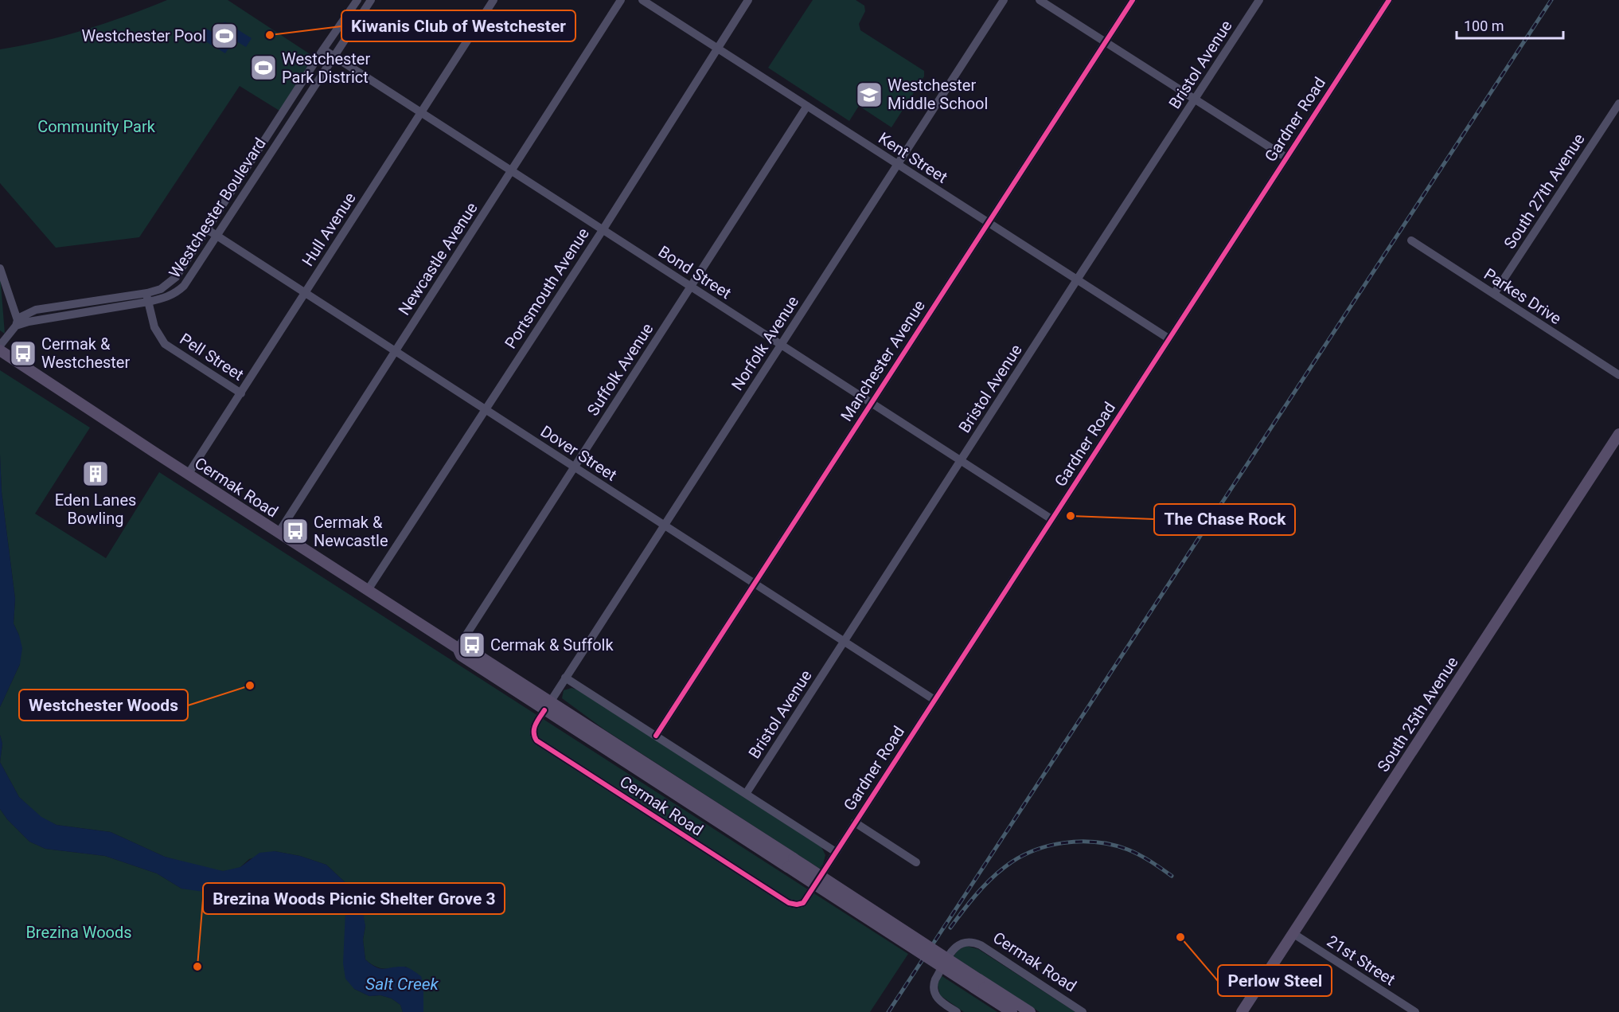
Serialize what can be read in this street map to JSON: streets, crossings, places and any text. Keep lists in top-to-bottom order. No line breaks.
{"streets":{"main road":["Cermak Road","South 25th Avenue"],"street":["Bristol Avenue","Gardner Road","Kent Street","South 27th Avenue","Westchester Boulevard","Hull Avenue","Newcastle Avenue","Bond Street","Portsmouth Avenue","Parkes Drive","Norfolk Avenue","Pell Street","Manchester Avenue","Suffolk Avenue","Dover Street","21st Street"]},"crossings":[["Bristol Avenue","Kent Street"],["Bristol Avenue","Bond Street"],["Bristol Avenue","Dover Street"],["Gardner Road","Kent Street"],["Gardner Road","Bond Street"],["Gardner Road","Dover Street"],["Gardner Road","Cermak Road"],["Kent Street","Portsmouth Avenue"],["Kent Street","Norfolk Avenue"],["Kent Street","Manchester Avenue"],["Kent Street","Suffolk Avenue"],["South 27th Avenue","Parkes Drive"],["Westchester Boulevard","Bond Street"],["Westchester Boulevard","Pell Street"],["Westchester Boulevard","Dover Street"],["Hull Avenue","Bond Street"],["Hull Avenue","Pell Street"],["Hull Avenue","Dover Street"],["Hull Avenue","Cermak Road"],["Newcastle Avenue","Bond Street"],["Newcastle Avenue","Dover Street"],["Newcastle Avenue","Cermak Road"],["Bond Street","Portsmouth Avenue"],["Bond Street","Norfolk Avenue"],["Bond Street","Manchester Avenue"],["Bond Street","Suffolk Avenue"],["Portsmouth Avenue","Dover Street"],["Portsmouth Avenue","Cermak Road"],["Norfolk Avenue","Dover Street"],["Norfolk Avenue","Cermak Road"],["Manchester Avenue","Dover Street"],["Suffolk Avenue","Dover Street"],["Suffolk Avenue","Cermak Road"],["South 25th Avenue","21st Street"]],"water":["Salt Creek"],"parks":["Community Park","Brezina Woods"],"places":{"other":["Kiwanis Club of Westchester","The Chase Rock","Westchester Woods","Perlow Steel","Brezina Woods Picnic Shelter Grove 3"],"sports":["Westchester Pool","Westchester Park District"],"school or university":["Westchester Middle School"],"bus stop":["Cermak & Westchester","Cermak & Newcastle","Cermak & Suffolk"],"building":["Eden Lanes Bowling"]},"scale_bar":"100 m"}
